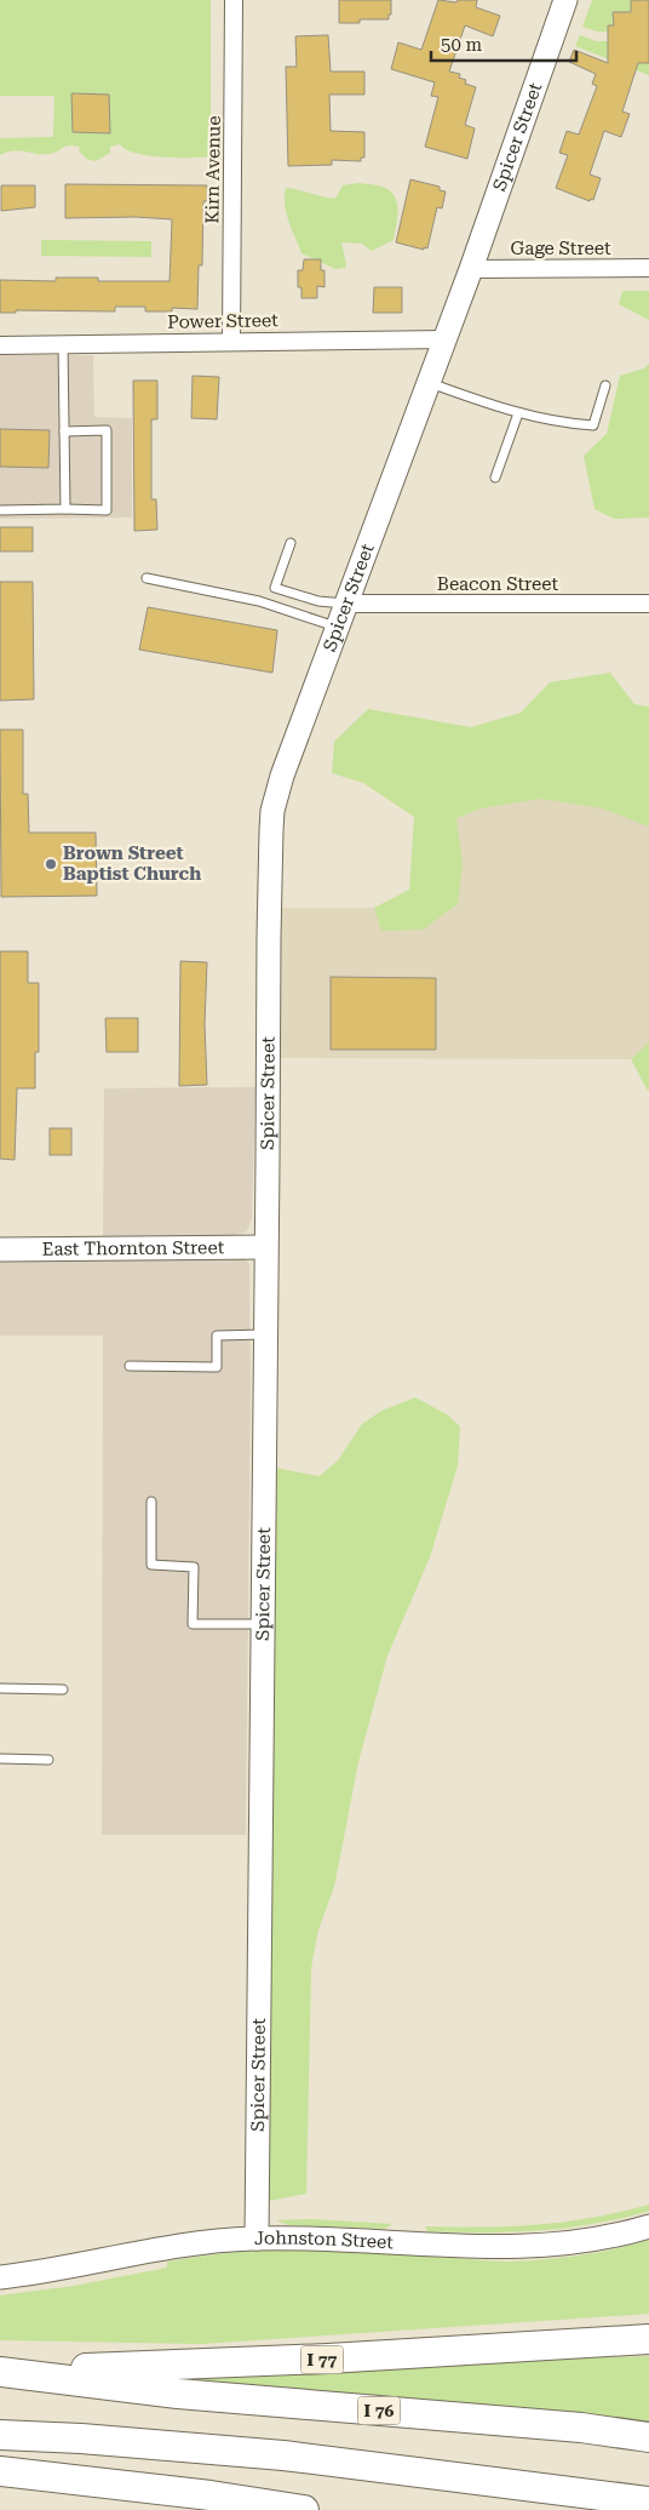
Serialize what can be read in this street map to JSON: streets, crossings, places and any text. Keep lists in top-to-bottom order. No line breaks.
{"streets":{"highway":["I 77","I 76"],"street":["Spicer Street","Kirn Avenue","Gage Street","Power Street","Beacon Street","East Thornton Street","Johnston Street"]},"crossings":[["Spicer Street","Gage Street"],["Spicer Street","Power Street"],["Spicer Street","Beacon Street"],["Spicer Street","East Thornton Street"],["Spicer Street","Johnston Street"],["Kirn Avenue","Power Street"],["I 77","I 76"]],"places":["Brown Street Baptist Church"],"scale_bar":"50 m"}
